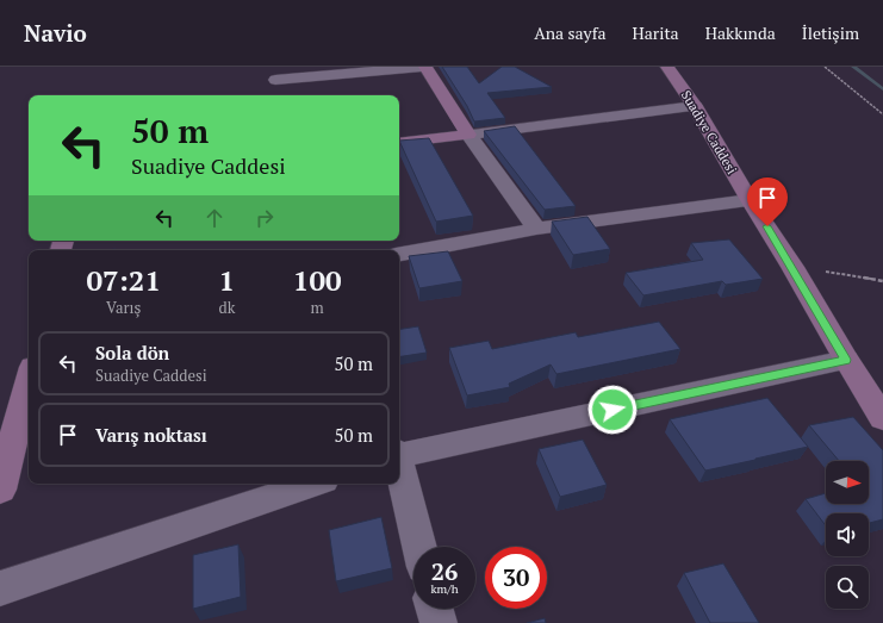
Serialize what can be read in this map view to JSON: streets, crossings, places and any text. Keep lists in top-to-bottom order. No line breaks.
{"streets":{"main road":["Suadiye Caddesi"]},"north":"right","page":{"header":"Navio","nav":["Ana sayfa","Harita","Hakkında","İletişim"],"turn":["50 m","Suadiye Caddesi"],"eta":["07:21","Varış","1","dk","100","m"],"list":[{"name":"Sola dön","note":"Suadiye Caddesi","value":"50 m"},{"name":"Varış noktası","value":"50 m"}],"speed":"26 km/h","limit":"30"}}
